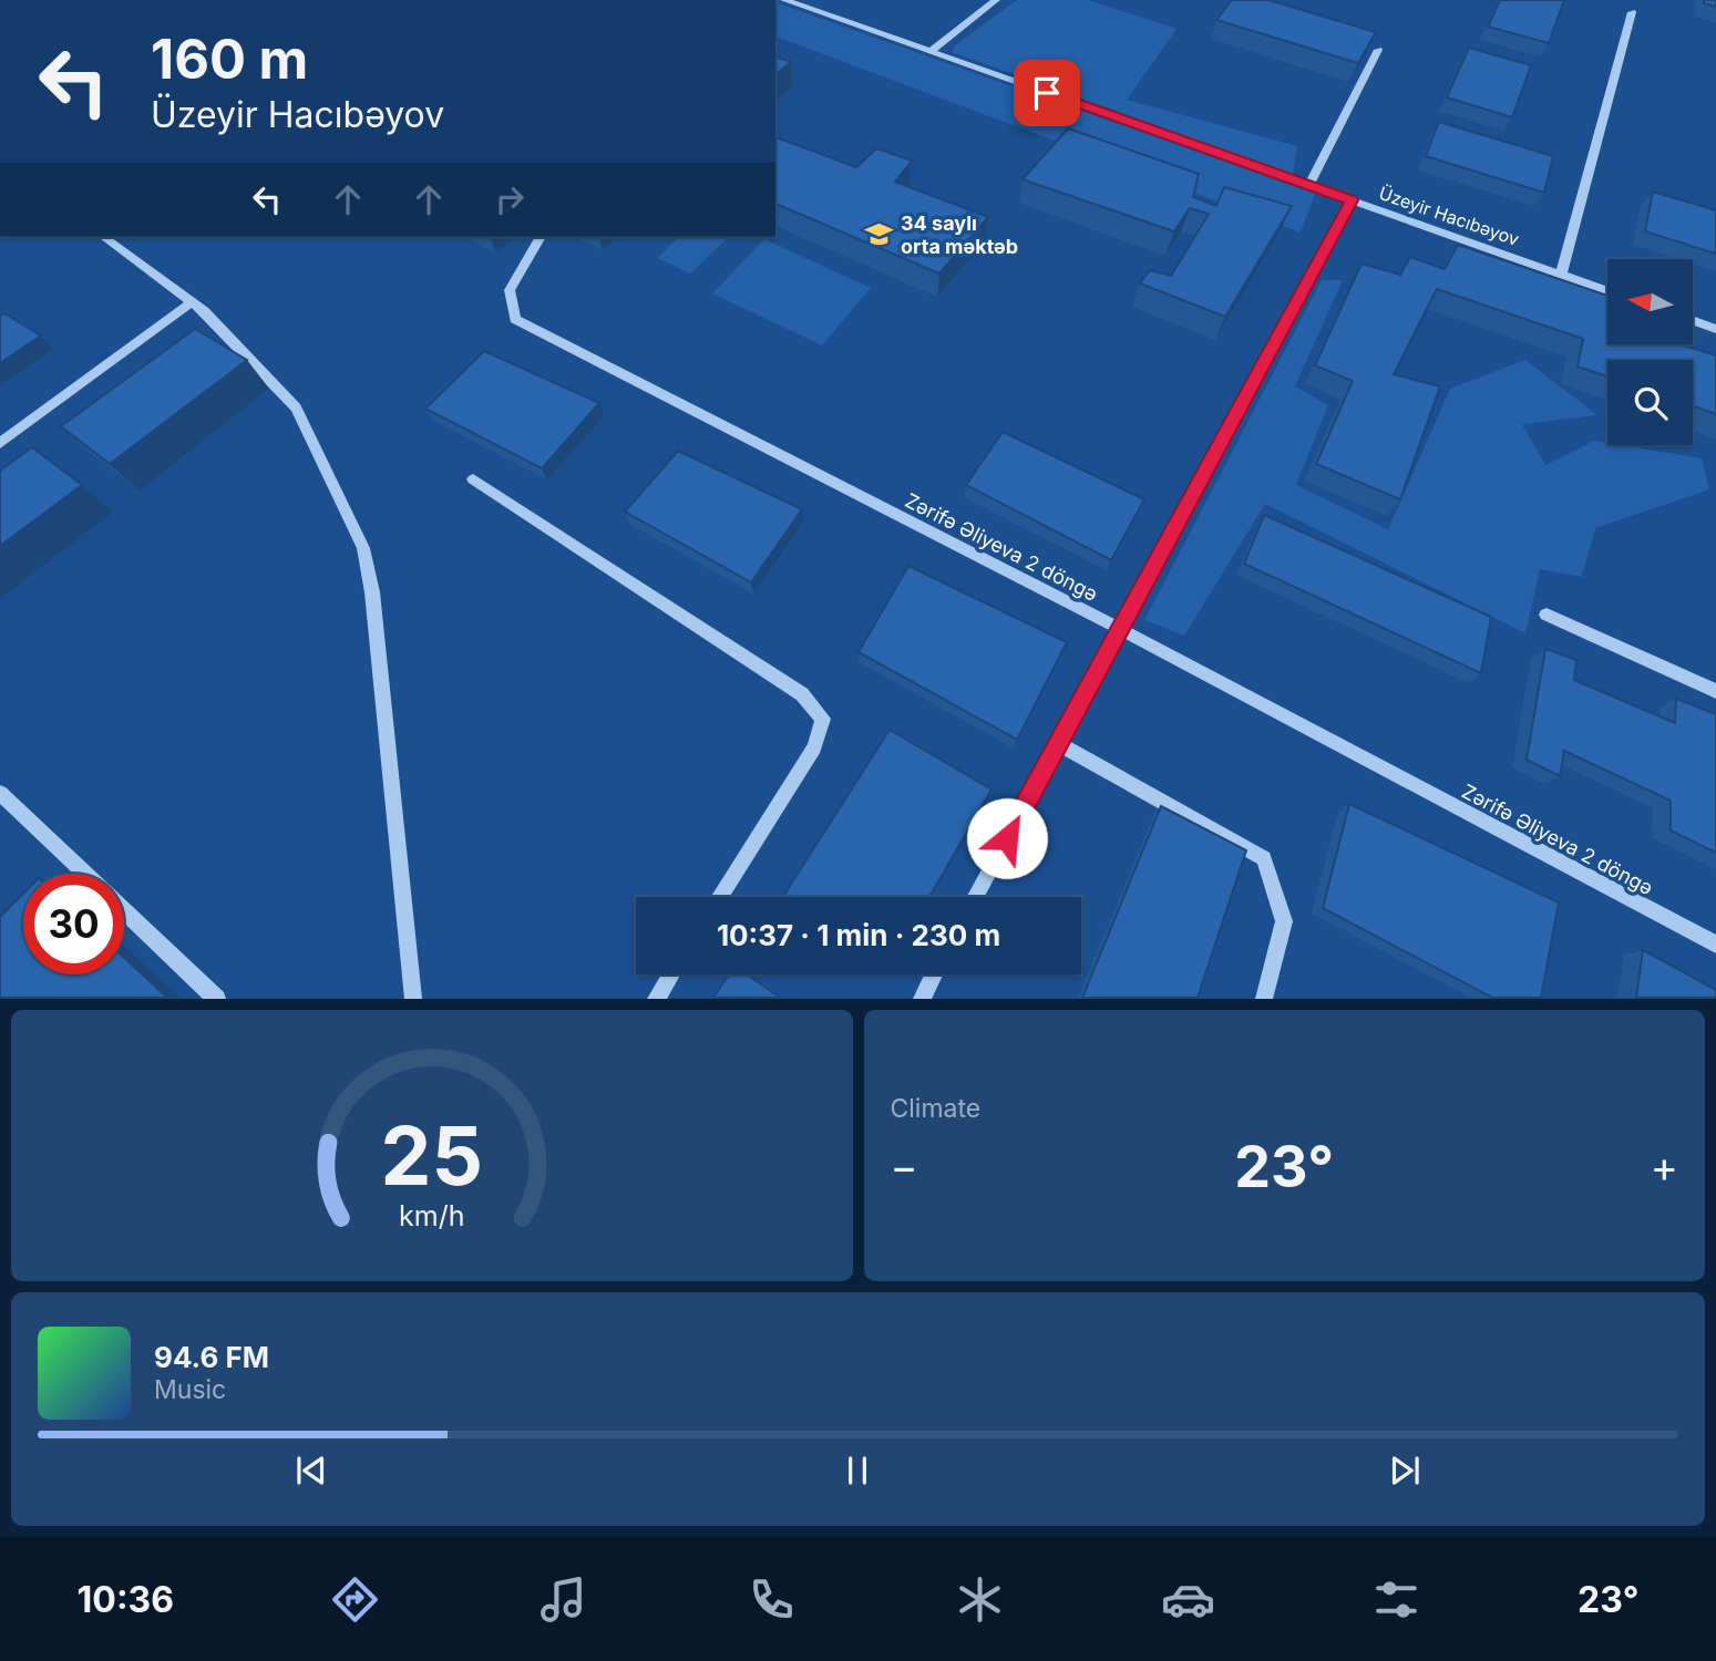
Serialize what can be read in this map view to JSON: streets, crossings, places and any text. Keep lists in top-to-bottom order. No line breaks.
{"streets":{"street":["Üzeyir Hacıbəyov","Zərifə Əliyeva 2 döngə"]},"places":{"school or university":["34 saylı orta məktəb"]},"north":"left","page":{"turn":["160 m","Üzeyir Hacıbəyov"],"limit":"30","trip":"10:37 · 1 min · 230 m","tile":"Climate","heat":["−","23°","+"],"song":["94.6 FM","Music"],"tabs":["10:36","23°"],"gauge":["25","km/h"]}}
